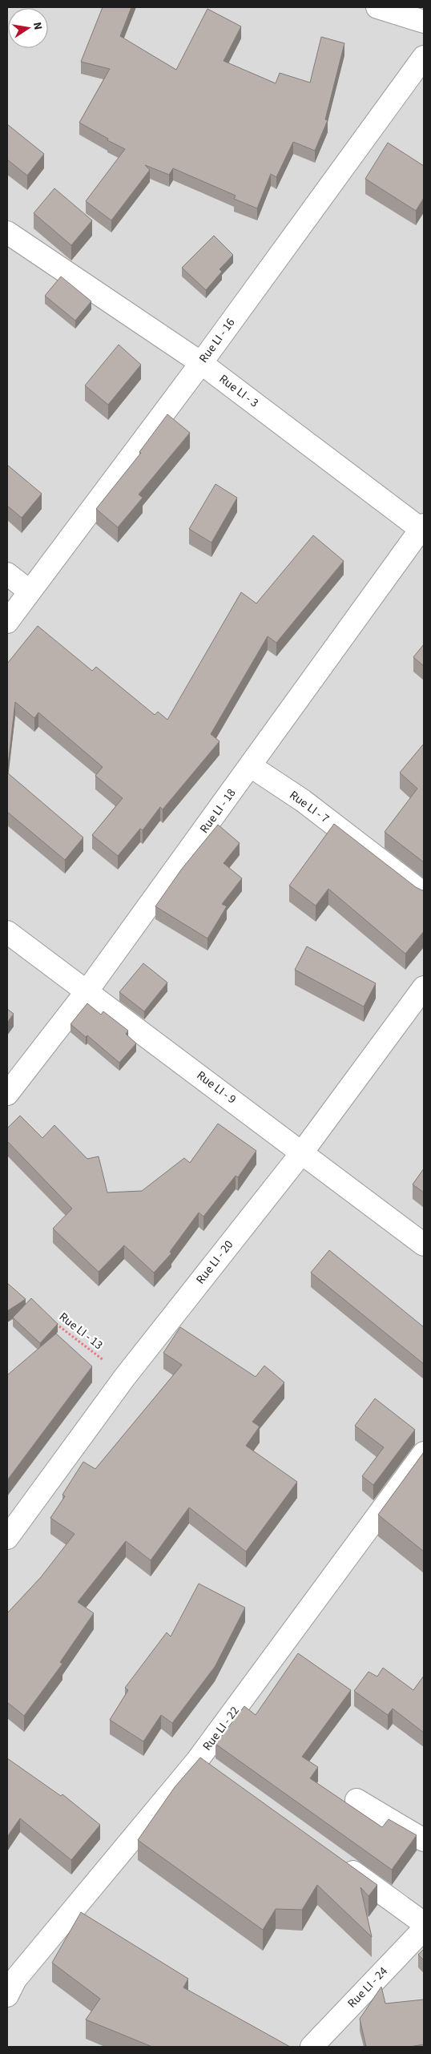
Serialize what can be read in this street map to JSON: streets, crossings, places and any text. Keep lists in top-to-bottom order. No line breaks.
{"streets":{"street":["Rue LI - 16","Rue LI - 3","Rue LI - 7","Rue LI - 18","Rue LI - 9","Rue LI - 20","Rue LI - 22","Rue LI - 24"],"path":["Rue LI - 13"]},"crossings":[["Rue LI - 16","Rue LI - 3"],["Rue LI - 3","Rue LI - 18"],["Rue LI - 7","Rue LI - 18"],["Rue LI - 18","Rue LI - 9"],["Rue LI - 9","Rue LI - 20"],["Rue LI - 20","Rue LI - 13"]],"north":"right"}
